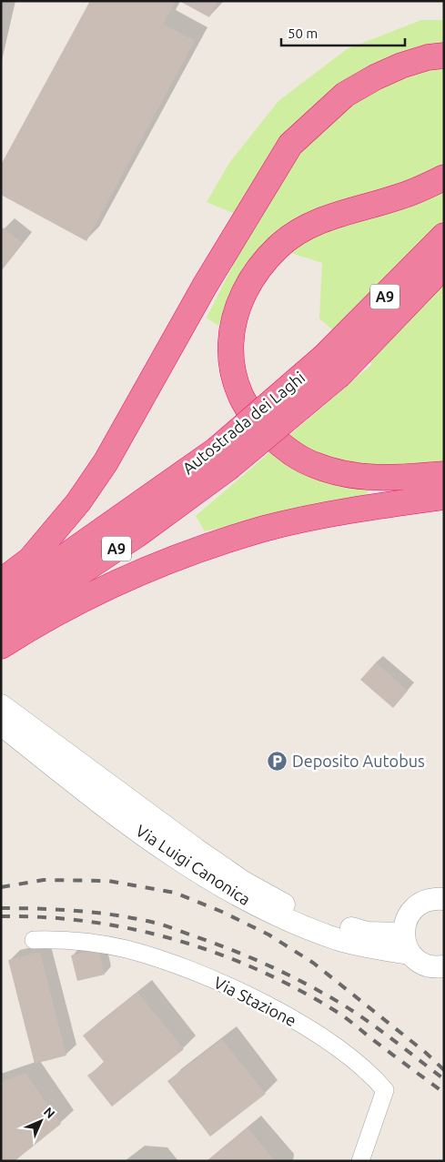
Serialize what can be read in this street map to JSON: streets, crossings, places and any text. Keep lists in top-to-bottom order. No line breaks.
{"streets":{"highway":["A9","Autostrada dei Laghi"],"street":["Via Luigi Canonica","Via Stazione"]},"places":{"parking":["Deposito Autobus"]},"scale_bar":"50 m","north":"top right"}
